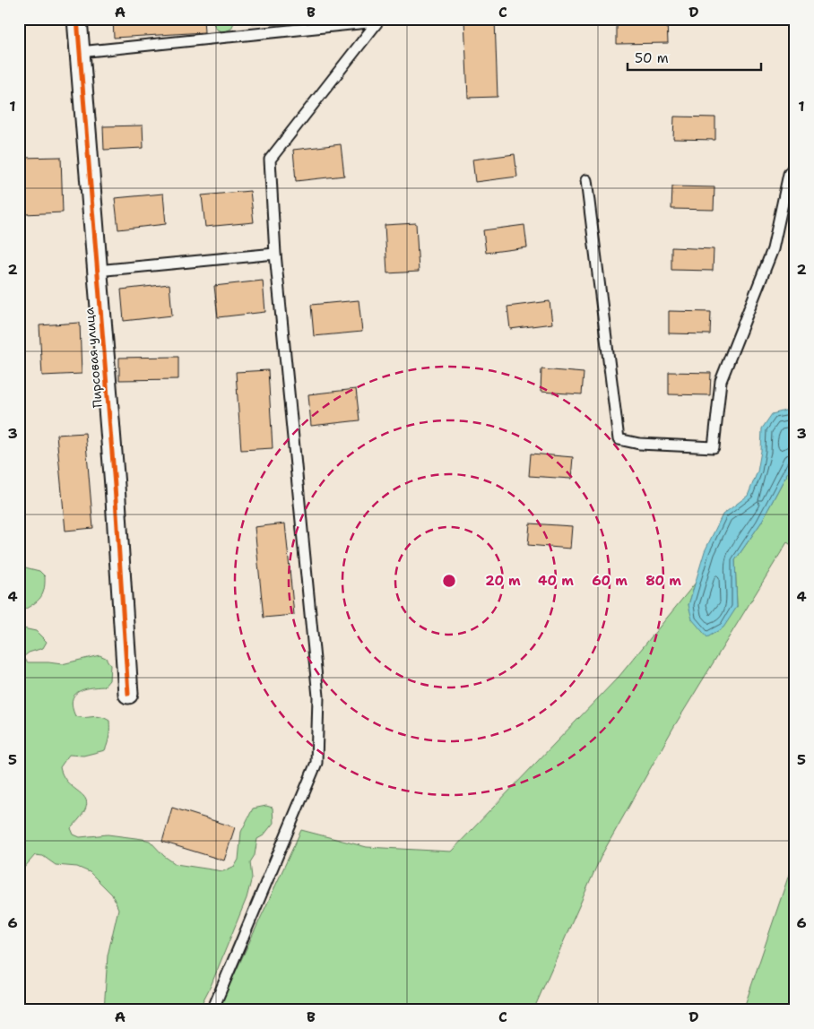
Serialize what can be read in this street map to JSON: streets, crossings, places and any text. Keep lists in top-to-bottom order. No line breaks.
{"streets":{"street":["Пирсовая улица"]},"scale_bar":"50 m","grid":{"columns":["A","B","C","D"],"rows":["1","2","3","4","5","6"]},"rings":["20 m","40 m","60 m","80 m"]}
